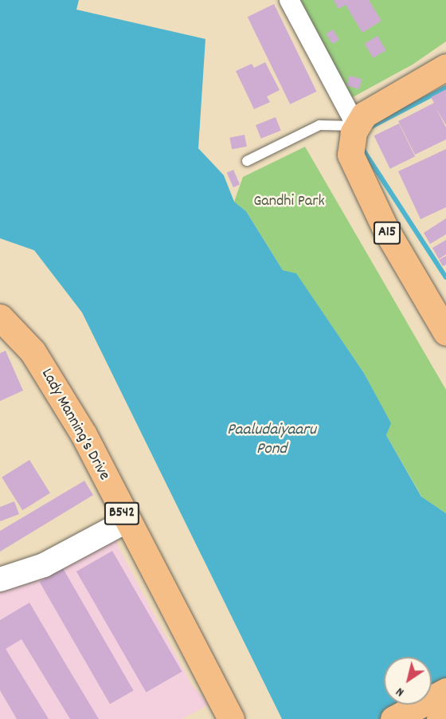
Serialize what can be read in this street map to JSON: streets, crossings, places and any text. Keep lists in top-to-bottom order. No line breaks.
{"streets":{"main road":["A15","Lady Manning’s Drive","B542"]},"water":["Paaludaiyaaru Pond"],"parks":["Gandhi Park"],"north":"bottom left"}
